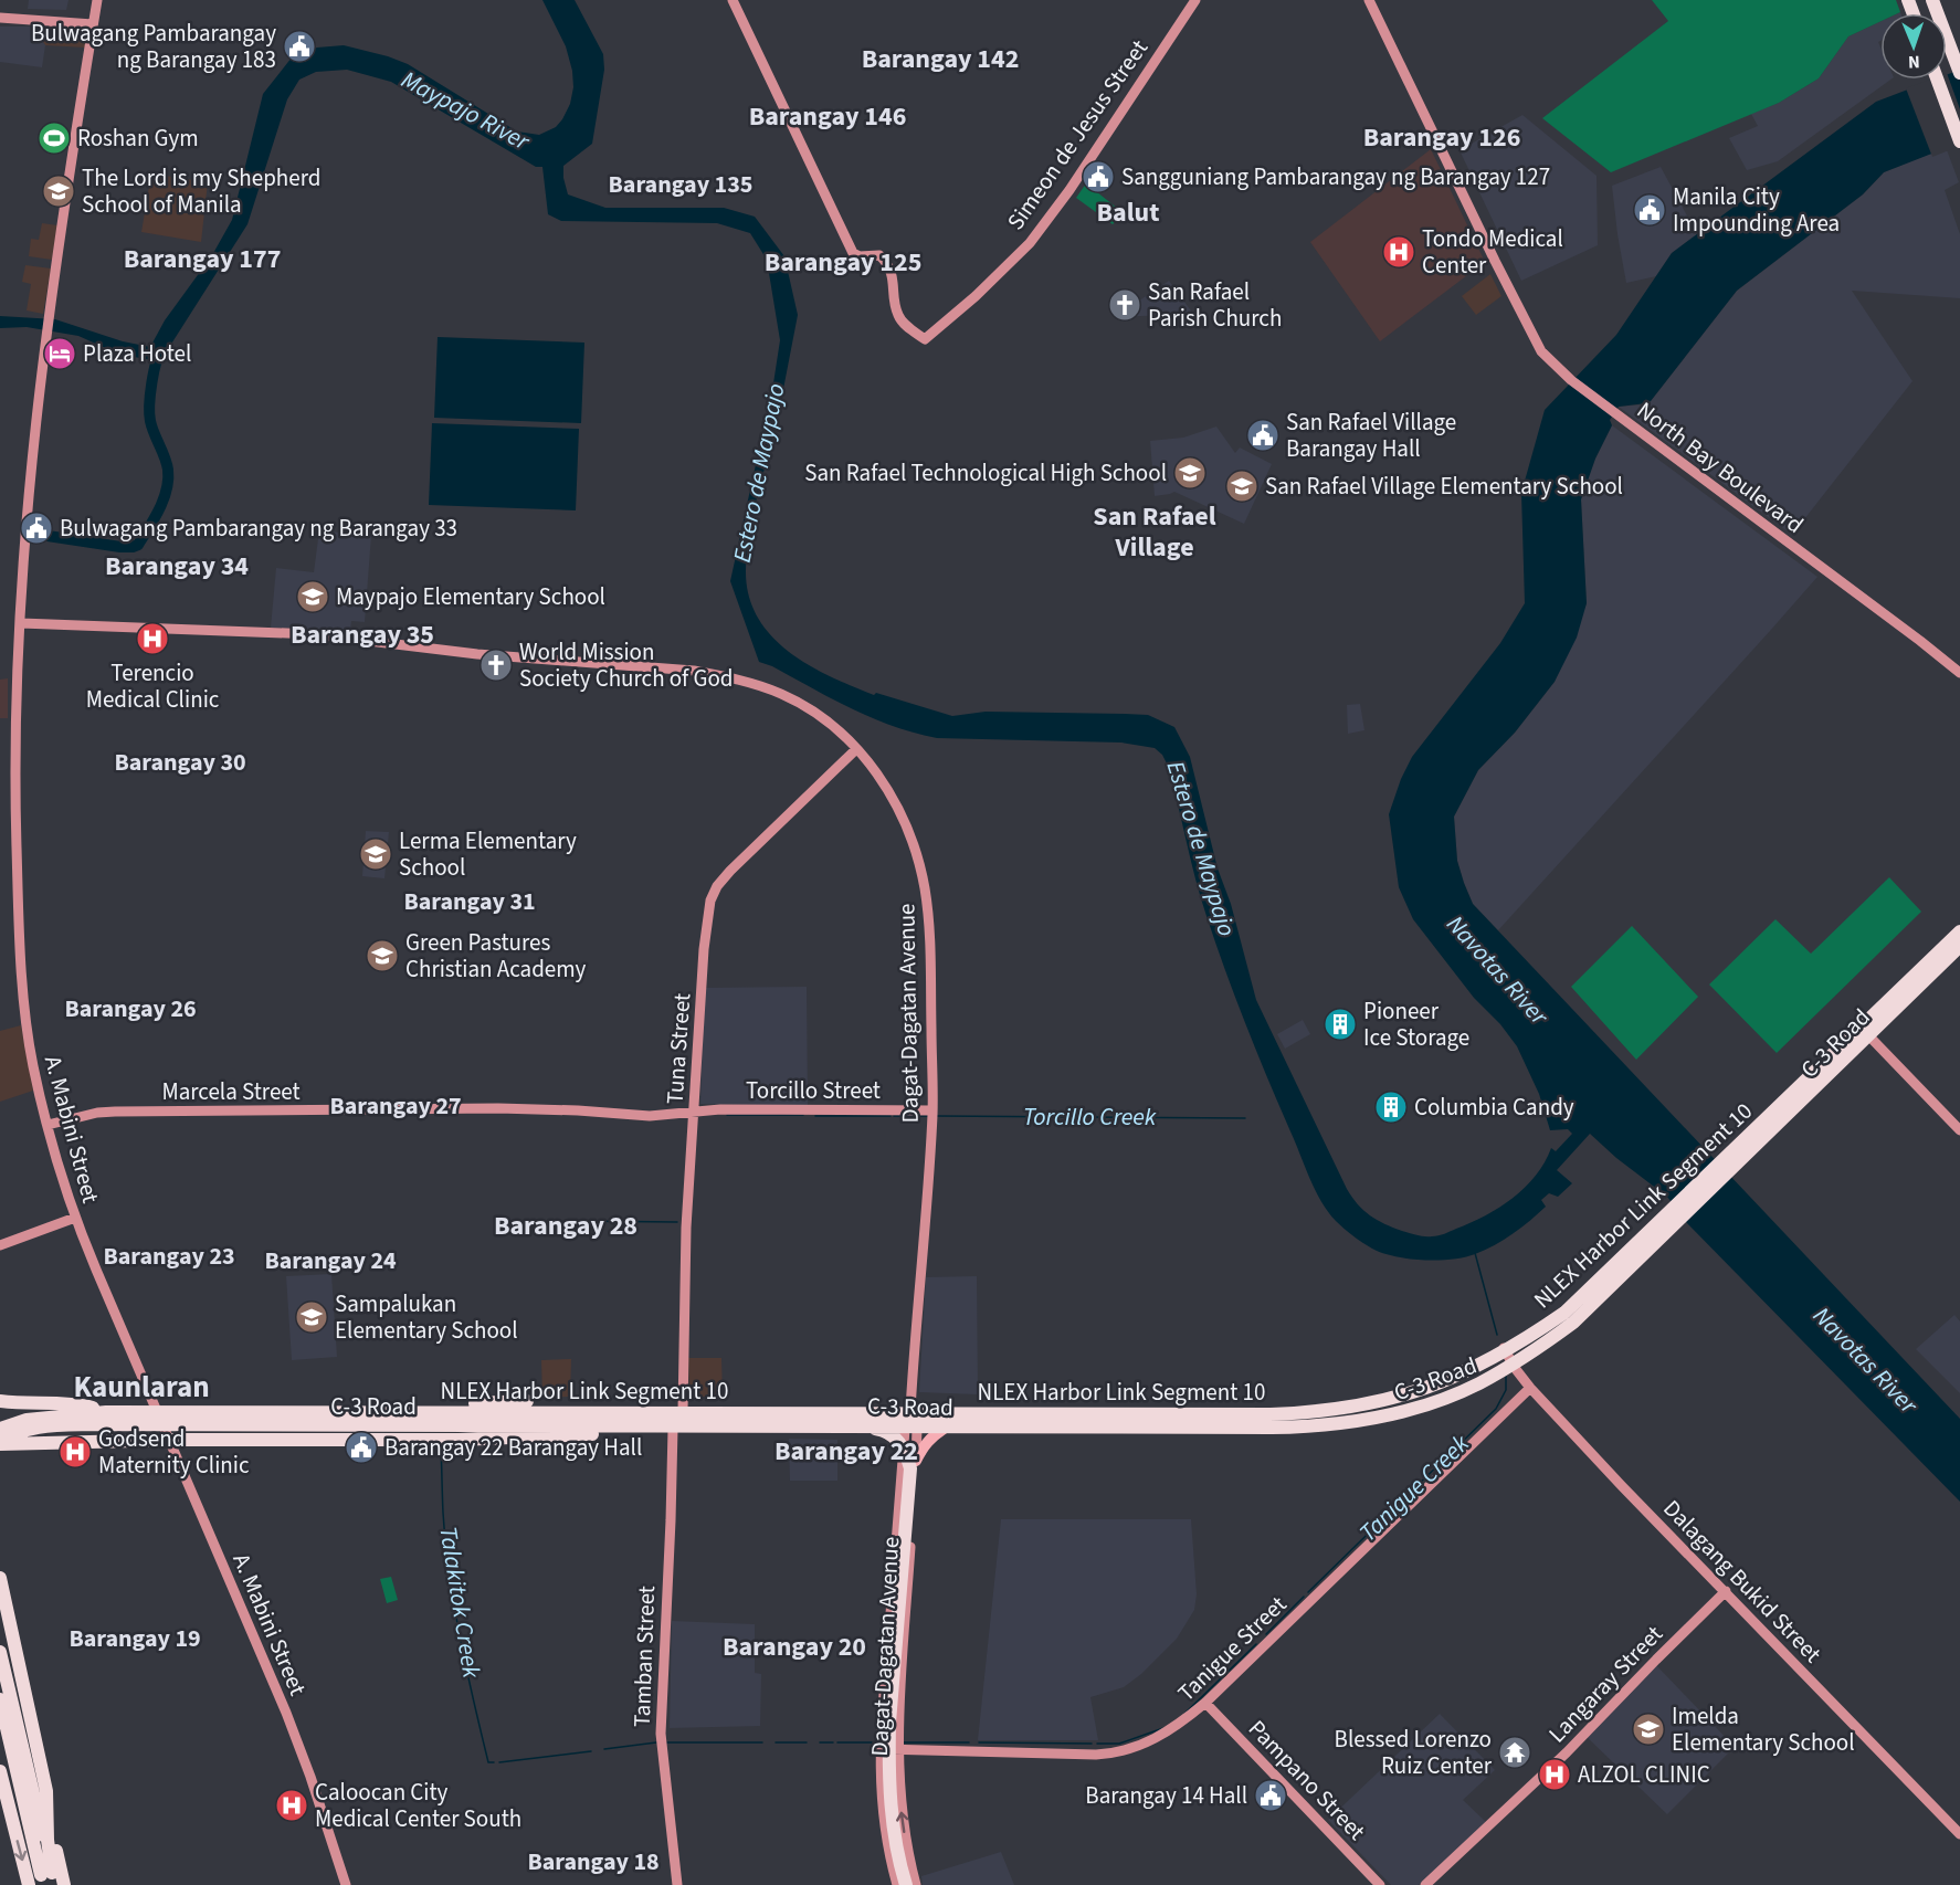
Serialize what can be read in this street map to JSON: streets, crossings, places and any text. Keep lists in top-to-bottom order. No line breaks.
{"streets":{"highway":["NLEX Harbor Link Segment 10"],"main road":["C-3 Road"],"street":["Simeon de Jesus Street","North Bay Boulevard","Dagat-Dagatan Avenue","Tuna Street","Torcillo Street","Marcela Street","A. Mabini Street","Dalagang Bukid Street","Tanigue Street","Tamban Street","Langaray Street","Pampano Street"]},"crossings":[["Dagat-Dagatan Avenue","C-3 Road"],["Dagat-Dagatan Avenue","Tuna Street"],["Dagat-Dagatan Avenue","Torcillo Street"],["Dagat-Dagatan Avenue","A. Mabini Street"],["Dagat-Dagatan Avenue","Tanigue Street"],["C-3 Road","Tuna Street"],["C-3 Road","A. Mabini Street"],["C-3 Road","NLEX Harbor Link Segment 10"],["C-3 Road","Dalagang Bukid Street"],["C-3 Road","Tamban Street"],["Tuna Street","Torcillo Street"],["Tuna Street","Marcela Street"],["Torcillo Street","Marcela Street"],["Marcela Street","A. Mabini Street"],["Dalagang Bukid Street","Tanigue Street"],["Dalagang Bukid Street","Langaray Street"],["Tanigue Street","Pampano Street"]],"districts":["Barangay 142","Barangay 146","Barangay 126","Barangay 135","Balut","Barangay 177","Barangay 125","San Rafael Village","Barangay 34","Barangay 35","Barangay 30","Barangay 31","Barangay 26","Barangay 27","Barangay 28","Barangay 23","Barangay 24","Kaunlaran","Barangay 22","Barangay 19","Barangay 20","Barangay 18"],"water":["Maypajo River","Estero de Maypajo","Navotas River","Torcillo Creek","Tanigue Creek","Talakitok Creek"],"places":{"public building":["Bulwagang Pambarangay ng Barangay 183","Sangguniang Pambarangay ng Barangay 127","Manila City Impounding Area","San Rafael Village Barangay Hall","Bulwagang Pambarangay ng Barangay 33","Barangay 22 Barangay Hall","Barangay 14 Hall"],"sports":["Roshan Gym"],"school or university":["The Lord is my Shepherd School of Manila","San Rafael Technological High School","San Rafael Village Elementary School","Maypajo Elementary School","Lerma Elementary School","Green Pastures Christian Academy","Sampalukan Elementary School","Imelda Elementary School"],"hospital":["Tondo Medical Center","Terencio Medical Clinic","Godsend Maternity Clinic","ALZOL CLINIC","Caloocan City Medical Center South"],"church":["San Rafael Parish Church","World Mission Society Church of God"],"hotel":["Plaza Hotel"],"building":["Pioneer Ice Storage","Columbia Candy"],"temple":["Blessed Lorenzo Ruiz Center"]},"north":"bottom"}
